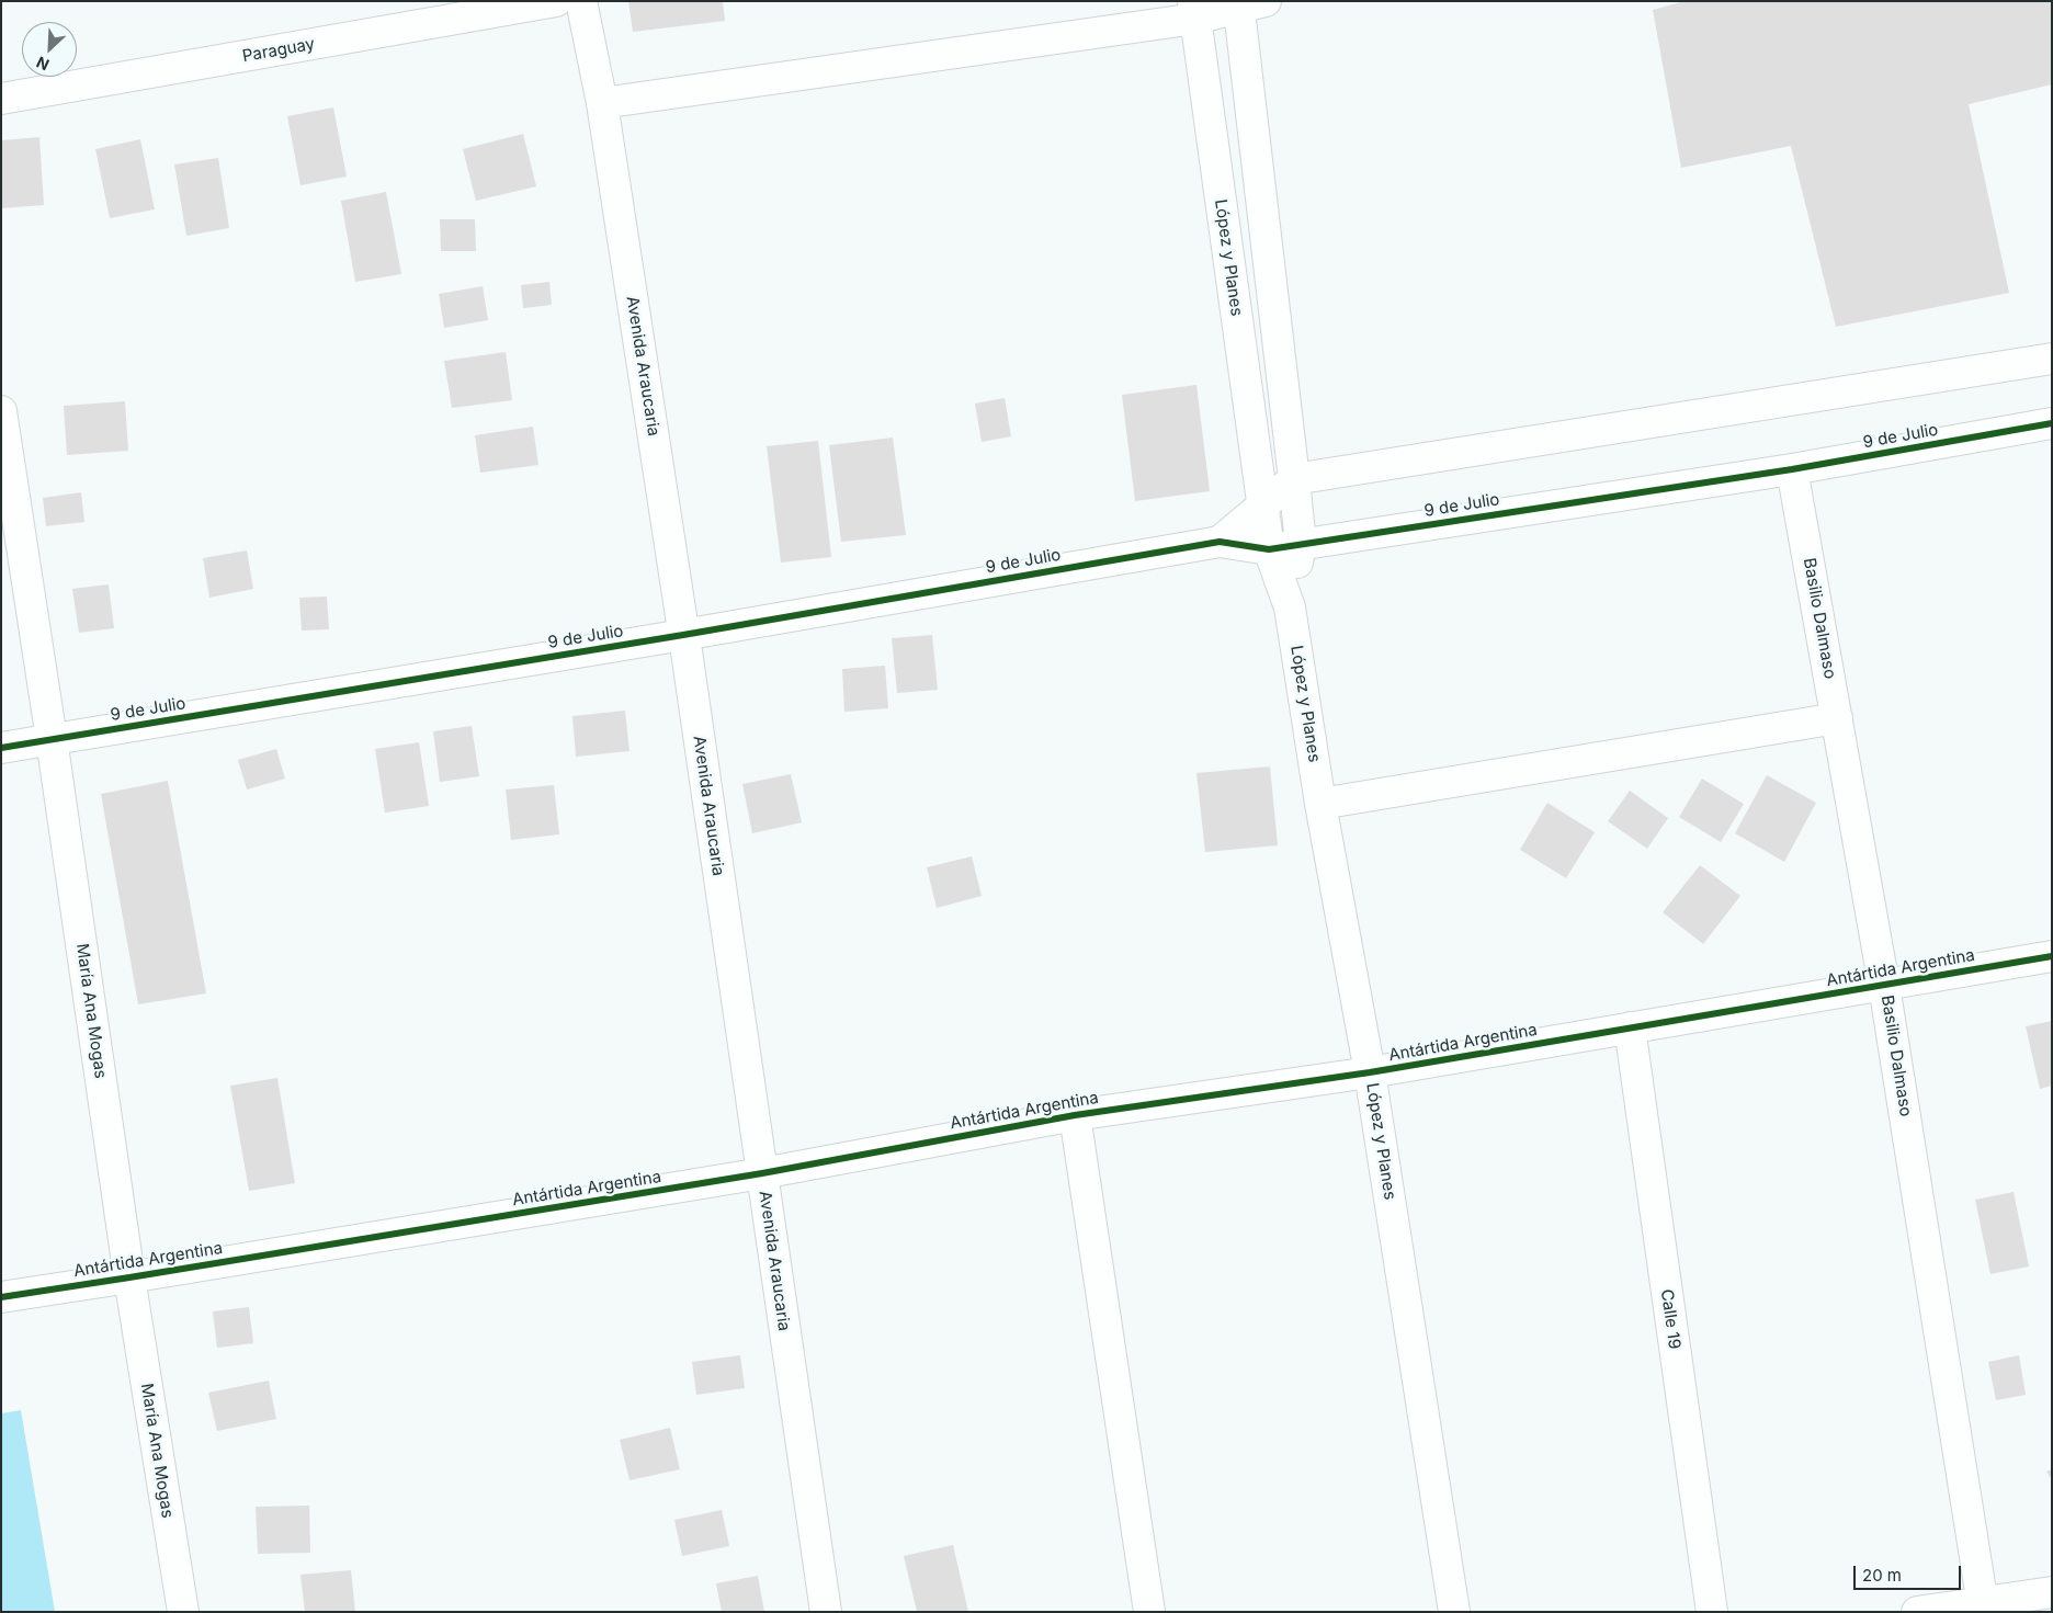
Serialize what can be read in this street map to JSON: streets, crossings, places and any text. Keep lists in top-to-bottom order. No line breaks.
{"streets":{"street":["Paraguay","López y Planes","Avenida Araucaria","9 de Julio","Basilio Dalmaso","Antártida Argentina","María Ana Mogas","Calle 19"]},"crossings":[["López y Planes","9 de Julio"],["López y Planes","Antártida Argentina"],["Avenida Araucaria","9 de Julio"],["Avenida Araucaria","Antártida Argentina"],["9 de Julio","Basilio Dalmaso"],["9 de Julio","María Ana Mogas"],["Basilio Dalmaso","Antártida Argentina"],["Antártida Argentina","María Ana Mogas"],["Antártida Argentina","Calle 19"]],"scale_bar":"20 m","north":"bottom left"}
